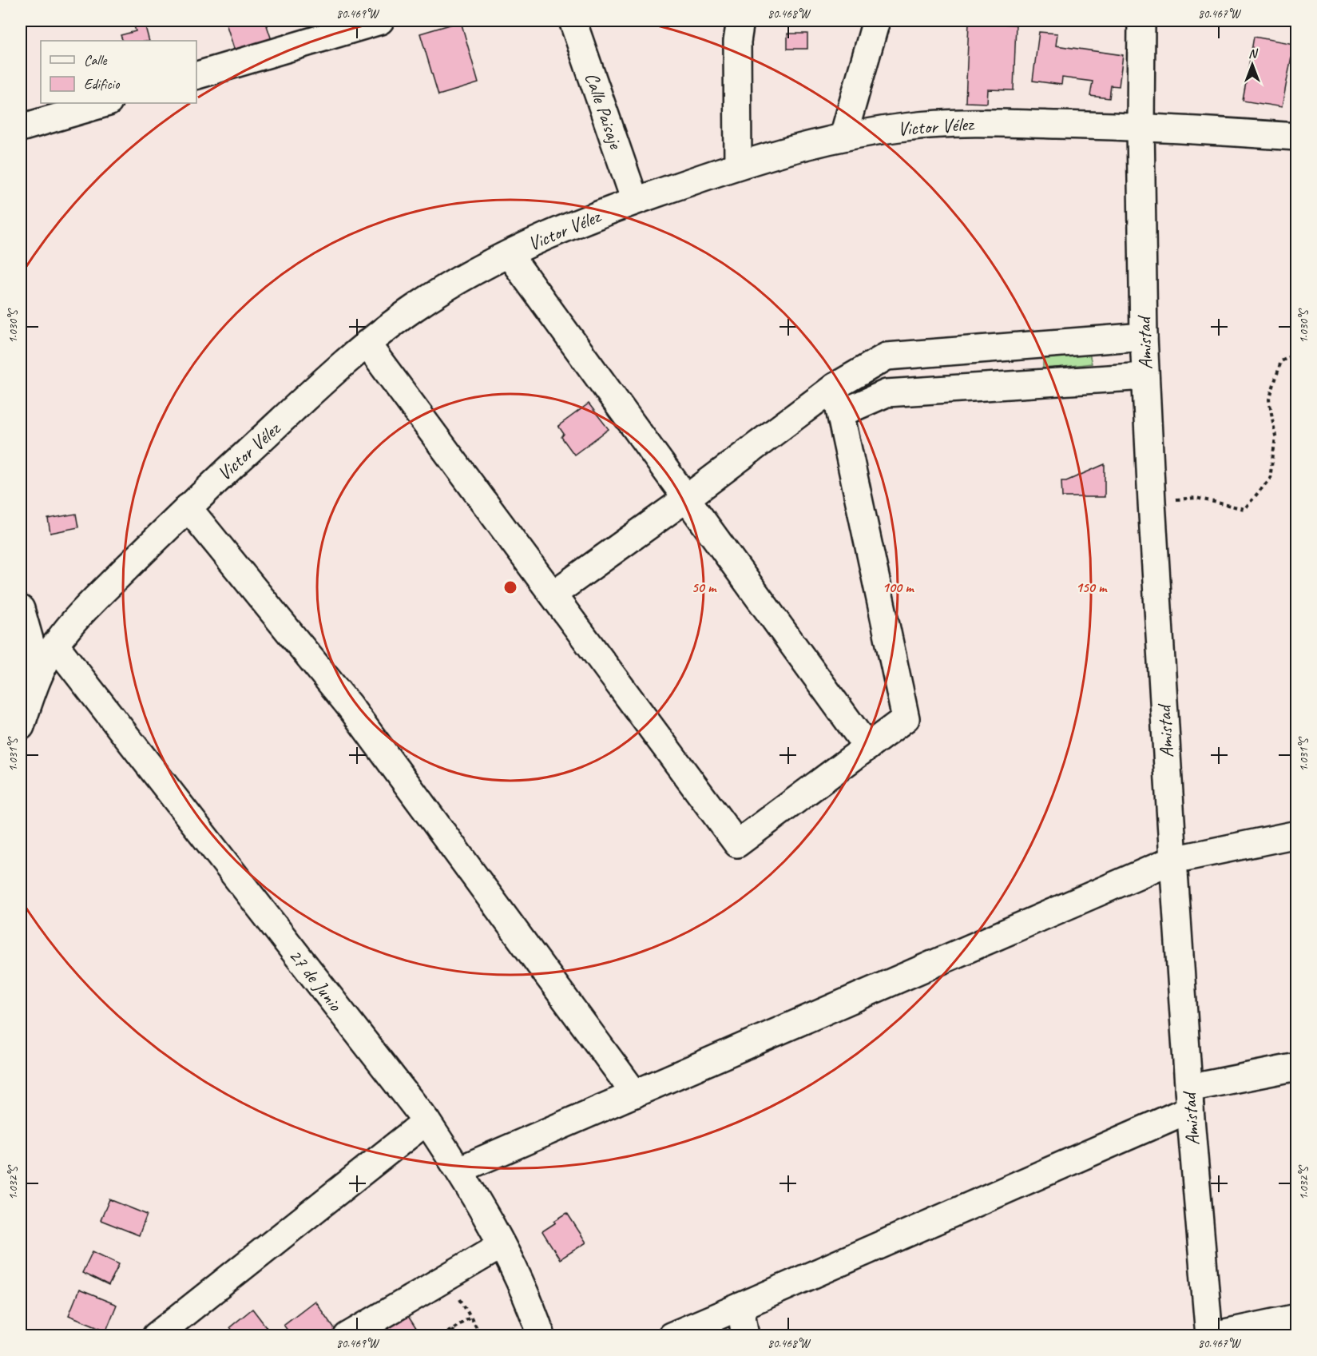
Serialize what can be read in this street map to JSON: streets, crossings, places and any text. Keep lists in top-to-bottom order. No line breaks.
{"streets":{"street":["Calle Paisaje","Victor Vélez","Amistad","27 de Junio"]},"crossings":[["Calle Paisaje","Victor Vélez"],["Victor Vélez","Amistad"],["Victor Vélez","27 de Junio"]],"legend":["Calle","Edificio"],"north":"top","coordinates":["80.469°W","80.468°W","80.467°W","1.030°S","1.031°S","1.032°S"],"rings":["50 m","100 m","150 m"]}
